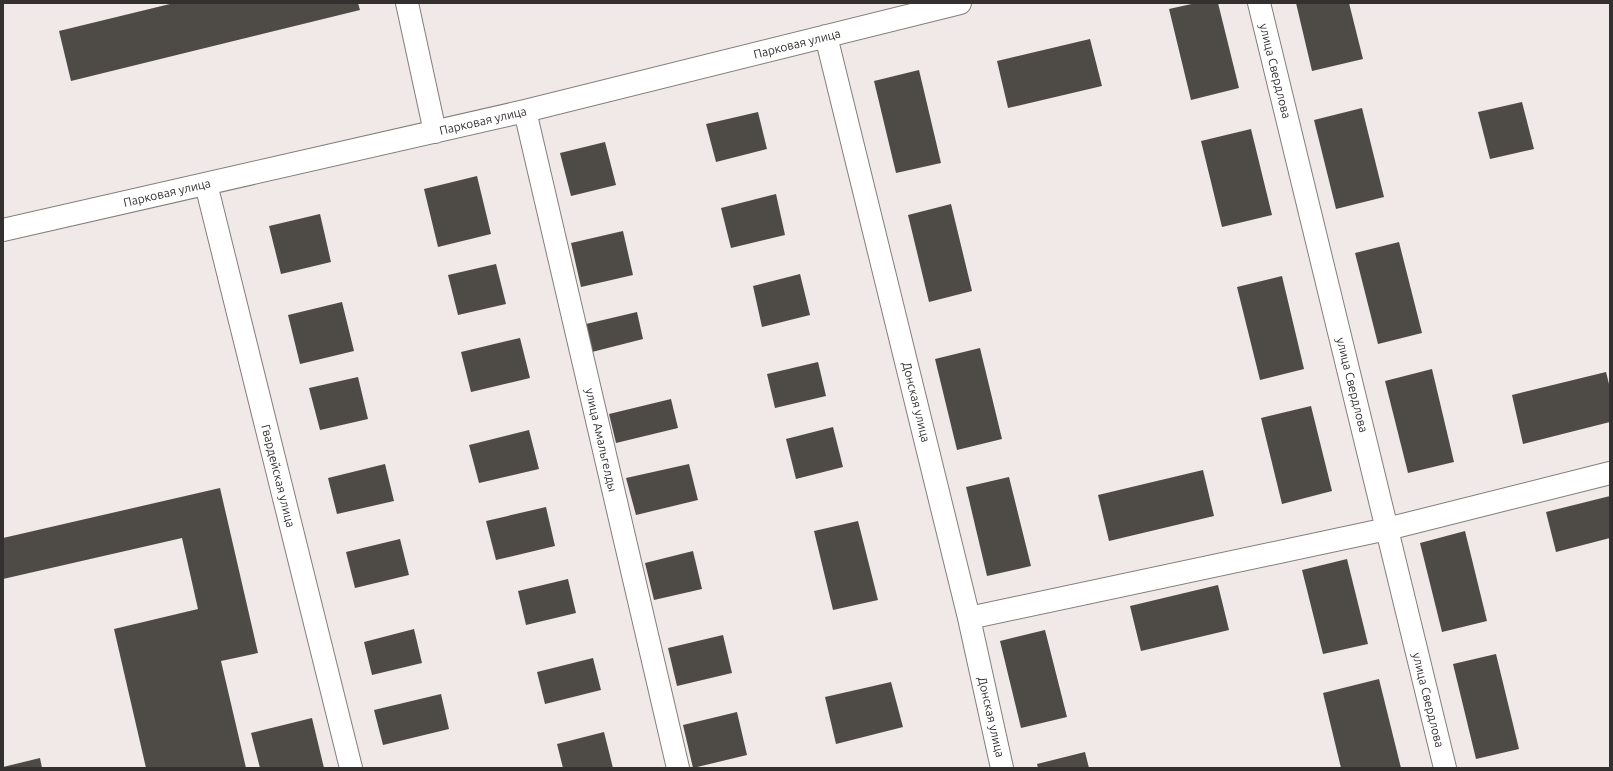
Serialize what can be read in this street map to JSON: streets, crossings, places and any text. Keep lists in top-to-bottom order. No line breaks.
{"streets":{"street":["Парковая улица","улица Свердлова","Донская улица","улица Амальгелды","Гвардейская улица"]},"crossings":[["Парковая улица","Донская улица"],["Парковая улица","улица Амальгелды"],["Парковая улица","Гвардейская улица"]]}
